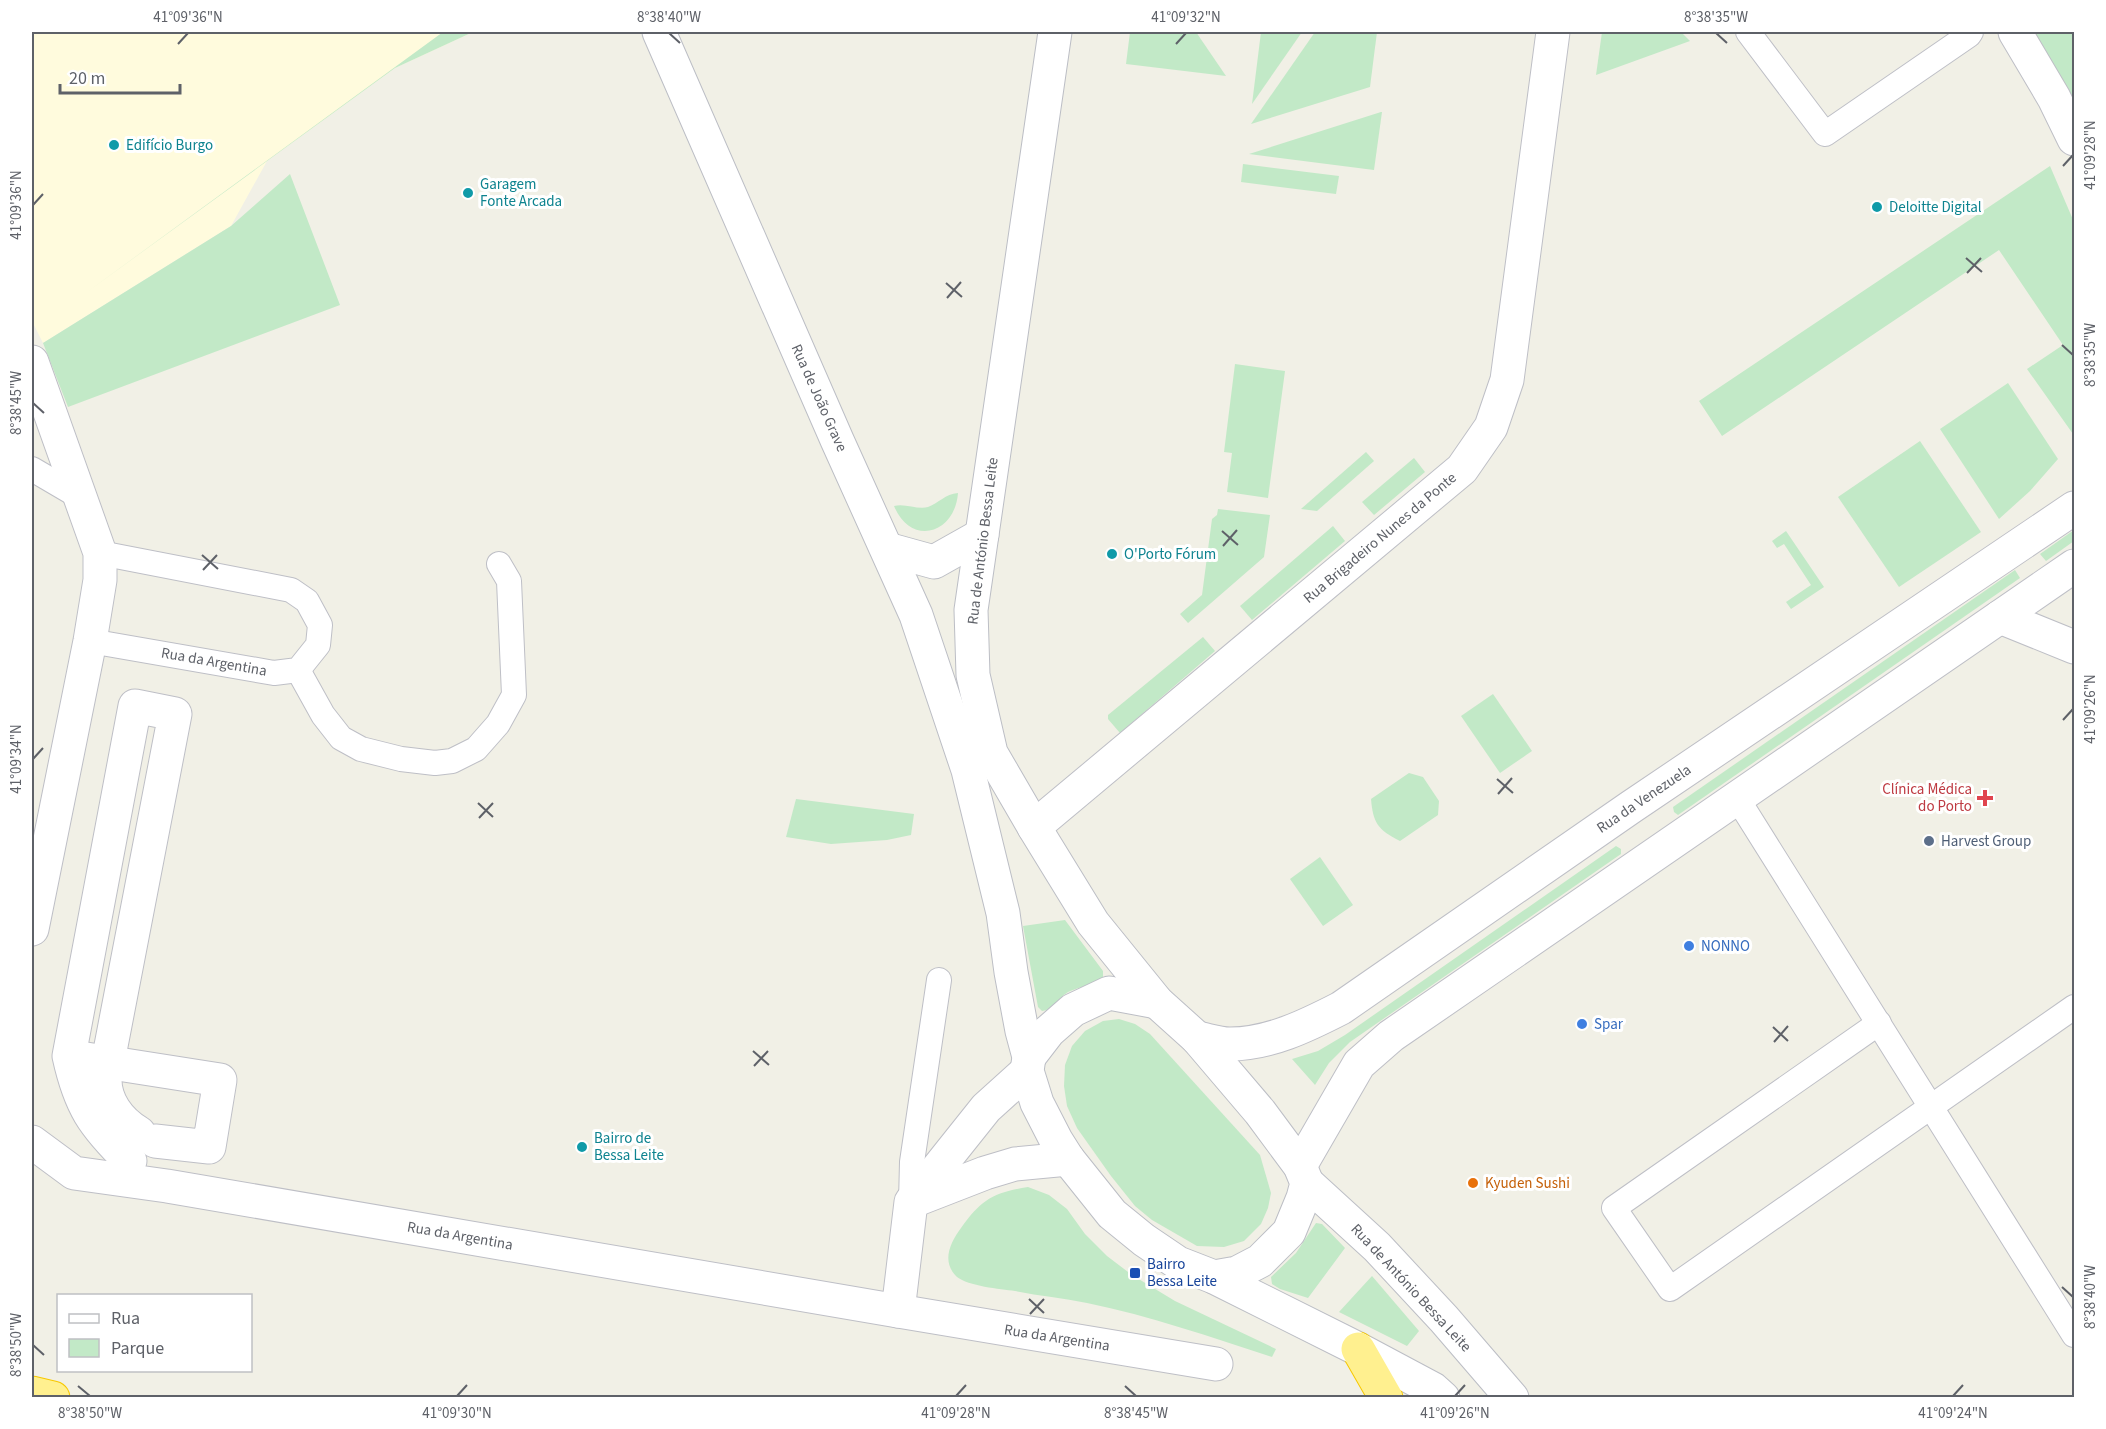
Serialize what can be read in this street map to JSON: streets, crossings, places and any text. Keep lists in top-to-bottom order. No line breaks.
{"streets":{"street":["Rua de João Grave","Rua Brigadeiro Nunes da Ponte","Rua de António Bessa Leite","Rua da Argentina","Rua da Venezuela"]},"crossings":[["Rua Brigadeiro Nunes da Ponte","Rua de António Bessa Leite"],["Rua de António Bessa Leite","Rua da Venezuela"]],"places":{"other":["Edifício Burgo","Garagem Fonte Arcada","Deloitte Digital","O'Porto Fórum","Harvest Group","NONNO","Spar","Bairro de Bessa Leite","Kyuden Sushi"],"health":["Clínica Médica do Porto"],"transit":["Bairro Bessa Leite"]},"legend":["Rua","Parque"],"scale_bar":"20 m","coordinates":["41°09'36\"N","8°38'40\"W","41°09'32\"N","8°38'35\"W","41°09'28\"N","8°38'45\"W","41°09'26\"N","41°09'34\"N","8°38'50\"W","41°09'30\"N","41°09'24\"N"]}
